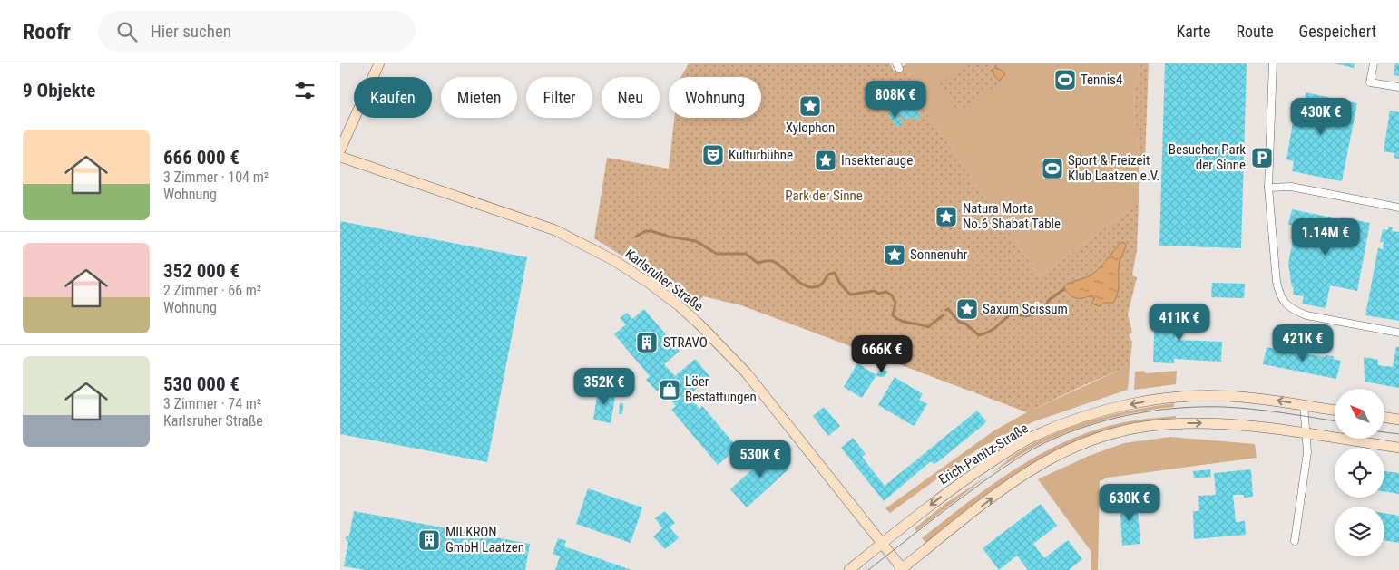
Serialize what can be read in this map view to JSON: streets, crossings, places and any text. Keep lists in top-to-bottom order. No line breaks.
{"streets":{"main road":["Karlsruher Straße","Erich-Panitz-Straße"]},"crossings":[["Karlsruher Straße","Erich-Panitz-Straße"]],"parks":["Park der Sinne"],"places":{"sports":["Tennis4","Sport & Freizeit Klub Laatzen e.V."],"place":["Xylophon","Insektenauge","Natura Morta No.6 Shabat Table","Sonnenuhr","Saxum Scissum"],"theatre":["Kulturbühne"],"parking":["Besucher Park der Sinne"],"building":["STRAVO","MILKRON GmbH Laatzen"],"shop":["Löer Bestattungen"]},"north":"top left","page":{"header":"Roofr","search":"Hier suchen","nav":["Karte","Route","Gespeichert"],"heading":"9 Objekte","chip":["Kaufen","Mieten","Filter","Neu","Wohnung"],"price":["808K €","430K €","1.14M €","411K €","421K €","666K €","352K €","530K €","630K €"],"list":[{"name":"666 000 €","note":"3 Zimmer · 104 m² · Wohnung"},{"name":"352 000 €","note":"2 Zimmer · 66 m² · Wohnung"},{"name":"530 000 €","note":"3 Zimmer · 74 m² · Karlsruher Straße"}]}}
